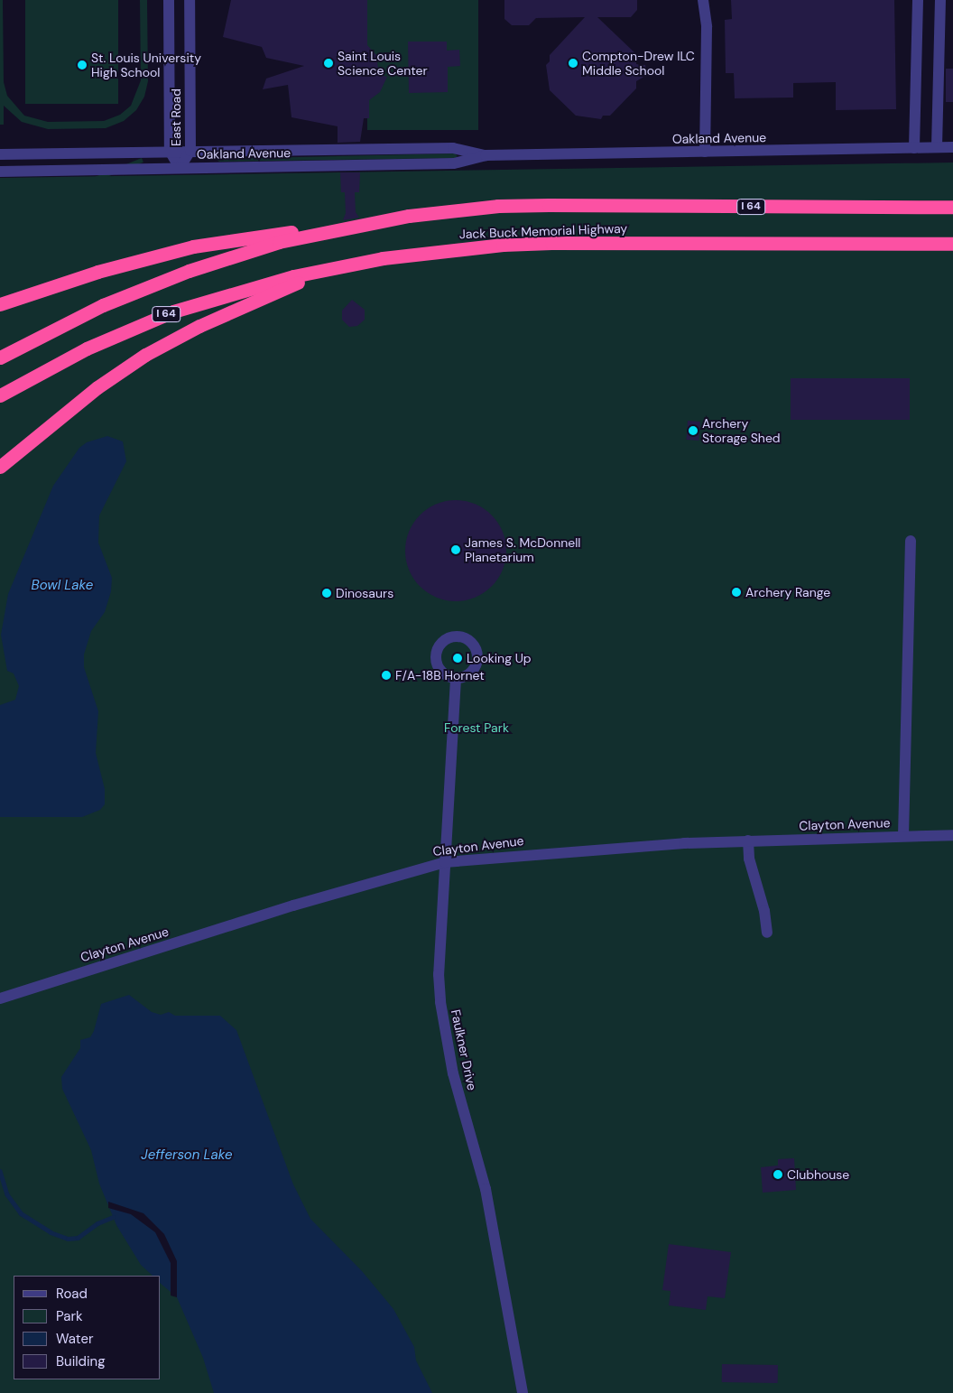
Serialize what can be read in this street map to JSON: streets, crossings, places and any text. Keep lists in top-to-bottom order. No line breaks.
{"streets":{"highway":["I 64","Jack Buck Memorial Highway"],"street":["East Road","Oakland Avenue","Clayton Avenue","Faulkner Drive"]},"crossings":[["East Road","Oakland Avenue"],["Clayton Avenue","Faulkner Drive"]],"water":["Bowl Lake","Jefferson Lake"],"parks":["Forest Park"],"places":["Saint Louis Science Center","Compton-Drew ILC Middle School","St. Louis University High School","Archery Storage Shed","James S. McDonnell Planetarium","Archery Range","Dinosaurs","Looking Up","F/A-18B Hornet","Clubhouse"],"legend":["Road","Park","Water","Building"]}
